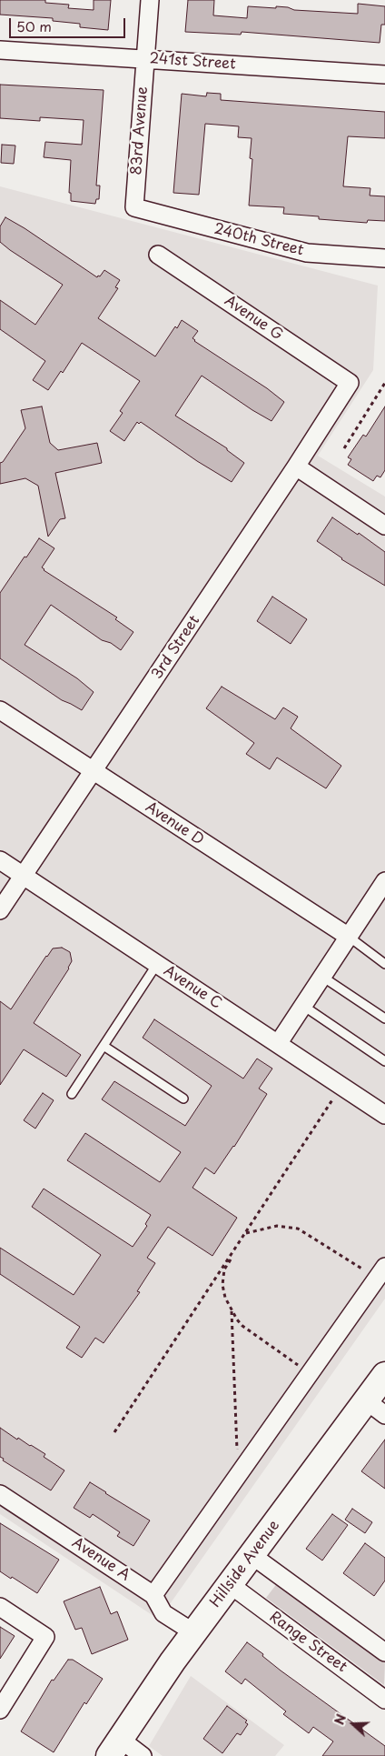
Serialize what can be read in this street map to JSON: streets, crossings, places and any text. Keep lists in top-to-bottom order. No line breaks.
{"streets":{"main road":["Hillside Avenue"],"street":["241st Street","83rd Avenue","240th Street","Avenue G","3rd Street","Avenue D","Avenue C","Avenue A","Range Street"]},"crossings":[["241st Street","83rd Avenue"],["83rd Avenue","240th Street"],["Avenue G","3rd Street"],["3rd Street","Avenue D"],["3rd Street","Avenue C"],["Avenue A","Hillside Avenue"],["Hillside Avenue","Range Street"]],"scale_bar":"50 m","north":"left"}
